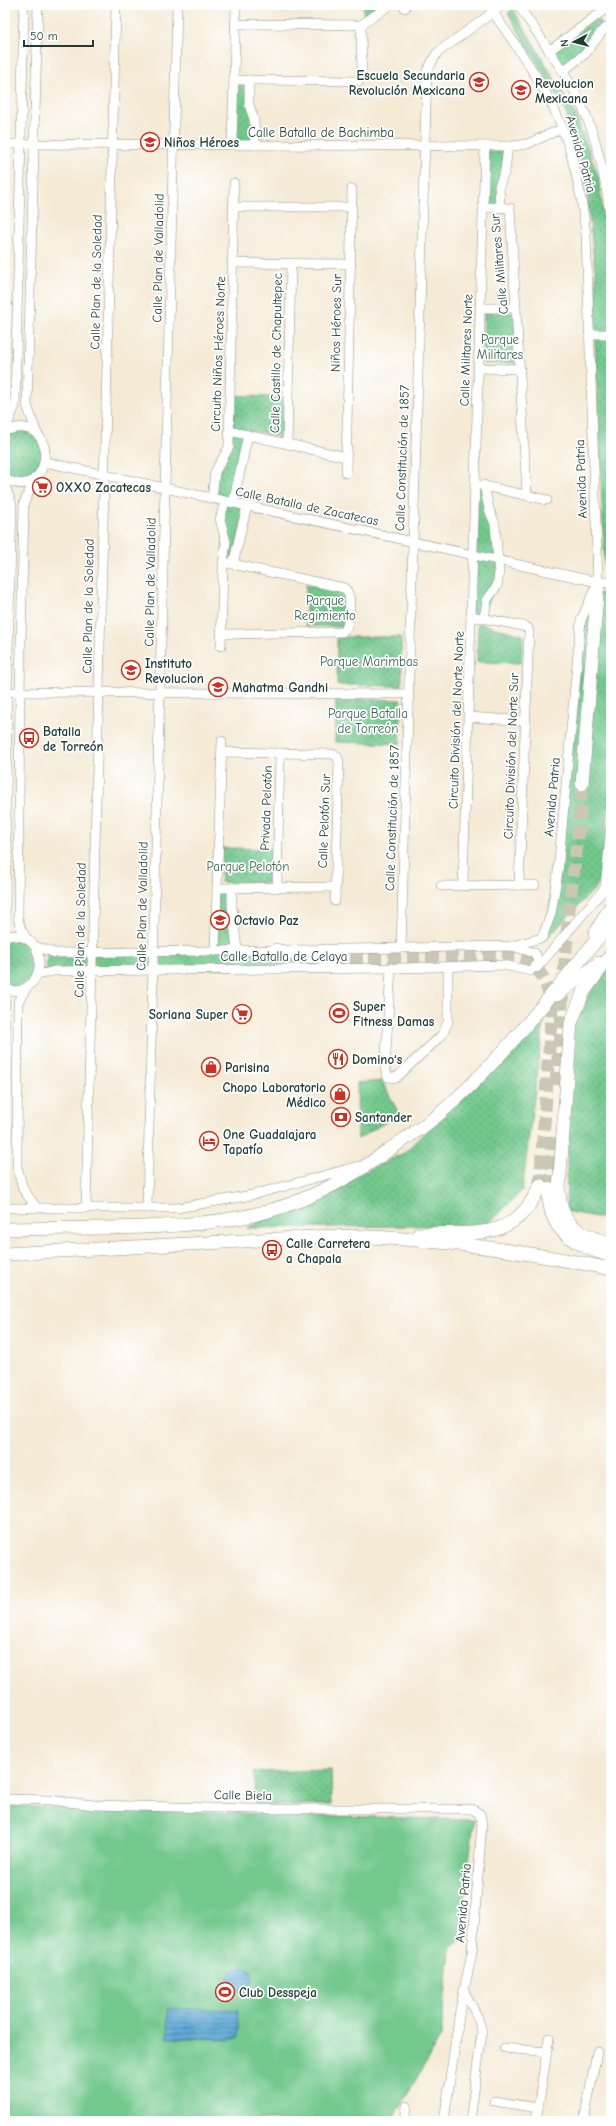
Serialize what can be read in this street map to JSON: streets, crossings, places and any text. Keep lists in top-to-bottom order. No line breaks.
{"streets":{"street":["Calle Batalla de Bachimba","Avenida Patria","Calle Plan de Valladolid","Calle Militares Sur","Calle Plan de la Soledad","Niños Héroes Sur","Calle Militares Norte","Calle Castillo de Chapultepec","Circuito Niños Héroes Norte","Calle Constitución de 1857","Calle Batalla de Zacatecas","Circuito División del Norte Norte","Circuito División del Norte Sur","Privada Pelotón","Calle Pelotón Sur","Calle Batalla de Celaya","Calle Biela"]},"crossings":[["Calle Batalla de Bachimba","Avenida Patria"],["Calle Batalla de Bachimba","Calle Plan de Valladolid"],["Calle Batalla de Bachimba","Calle Militares Sur"],["Calle Batalla de Bachimba","Calle Plan de la Soledad"],["Calle Batalla de Bachimba","Calle Militares Norte"],["Calle Batalla de Bachimba","Calle Constitución de 1857"],["Avenida Patria","Calle Constitución de 1857"],["Avenida Patria","Calle Batalla de Zacatecas"],["Avenida Patria","Calle Batalla de Celaya"],["Avenida Patria","Calle Biela"],["Calle Plan de Valladolid","Calle Batalla de Zacatecas"],["Calle Plan de Valladolid","Calle Batalla de Celaya"],["Calle Militares Sur","Calle Militares Norte"],["Calle Plan de la Soledad","Calle Batalla de Zacatecas"],["Calle Plan de la Soledad","Calle Batalla de Celaya"],["Calle Militares Norte","Calle Batalla de Zacatecas"],["Calle Militares Norte","Circuito División del Norte Norte"],["Circuito Niños Héroes Norte","Calle Batalla de Zacatecas"],["Calle Constitución de 1857","Calle Batalla de Zacatecas"],["Calle Constitución de 1857","Calle Batalla de Celaya"],["Calle Batalla de Zacatecas","Circuito División del Norte Norte"],["Privada Pelotón","Calle Pelotón Sur"]],"parks":["Parque Militares","Parque Regimiento","Parque Marimbas","Parque Batalla de Torreón","Parque Pelotón"],"places":{"school or university":["Escuela Secundaria Revolución Mexicana","Revolucion Mexicana","Niños Héroes","Instituto Revolucion","Mahatma Gandhi","Octavio Paz"],"supermarket":["OXXO Zacatecas","Soriana Super"],"bus stop":["Batalla de Torreón","Calle Carretera a Chapala"],"sports":["Super Fitness Damas","Club Desspeja"],"restaurant":["Domino's"],"shop":["Parisina","Chopo Laboratorio Médico"],"bank":["Santander"],"hotel":["One Guadalajara Tapatío"]},"scale_bar":"50 m","north":"left"}
